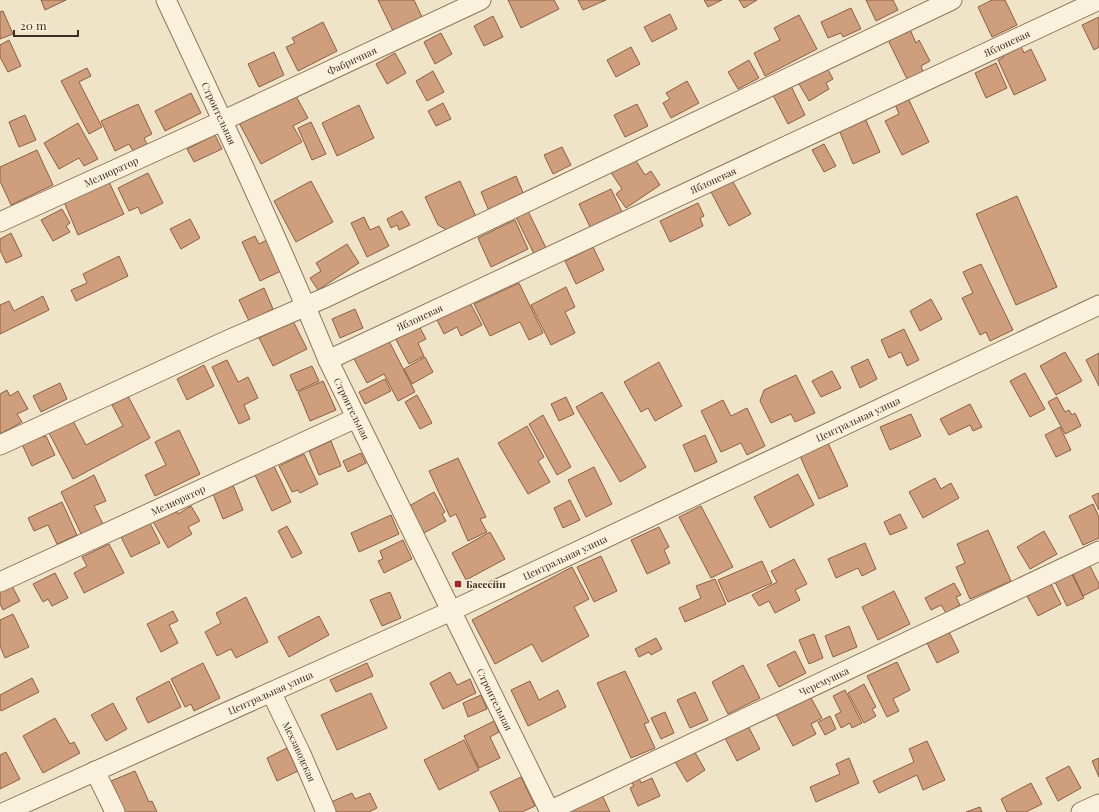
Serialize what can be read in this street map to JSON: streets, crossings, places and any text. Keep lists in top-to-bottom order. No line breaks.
{"streets":{"street":["Яблоневая","Фабричная","Строительная","Мелиоратор","Центральная улица","Черемушка","Мехзаводская"]},"crossings":[["Яблоневая","Строительная"],["Фабричная","Строительная"],["Фабричная","Мелиоратор"],["Строительная","Мелиоратор"],["Строительная","Центральная улица"],["Строительная","Черемушка"],["Центральная улица","Мехзаводская"]],"places":{"transit":["Бассейн"]},"scale_bar":"20 m"}
